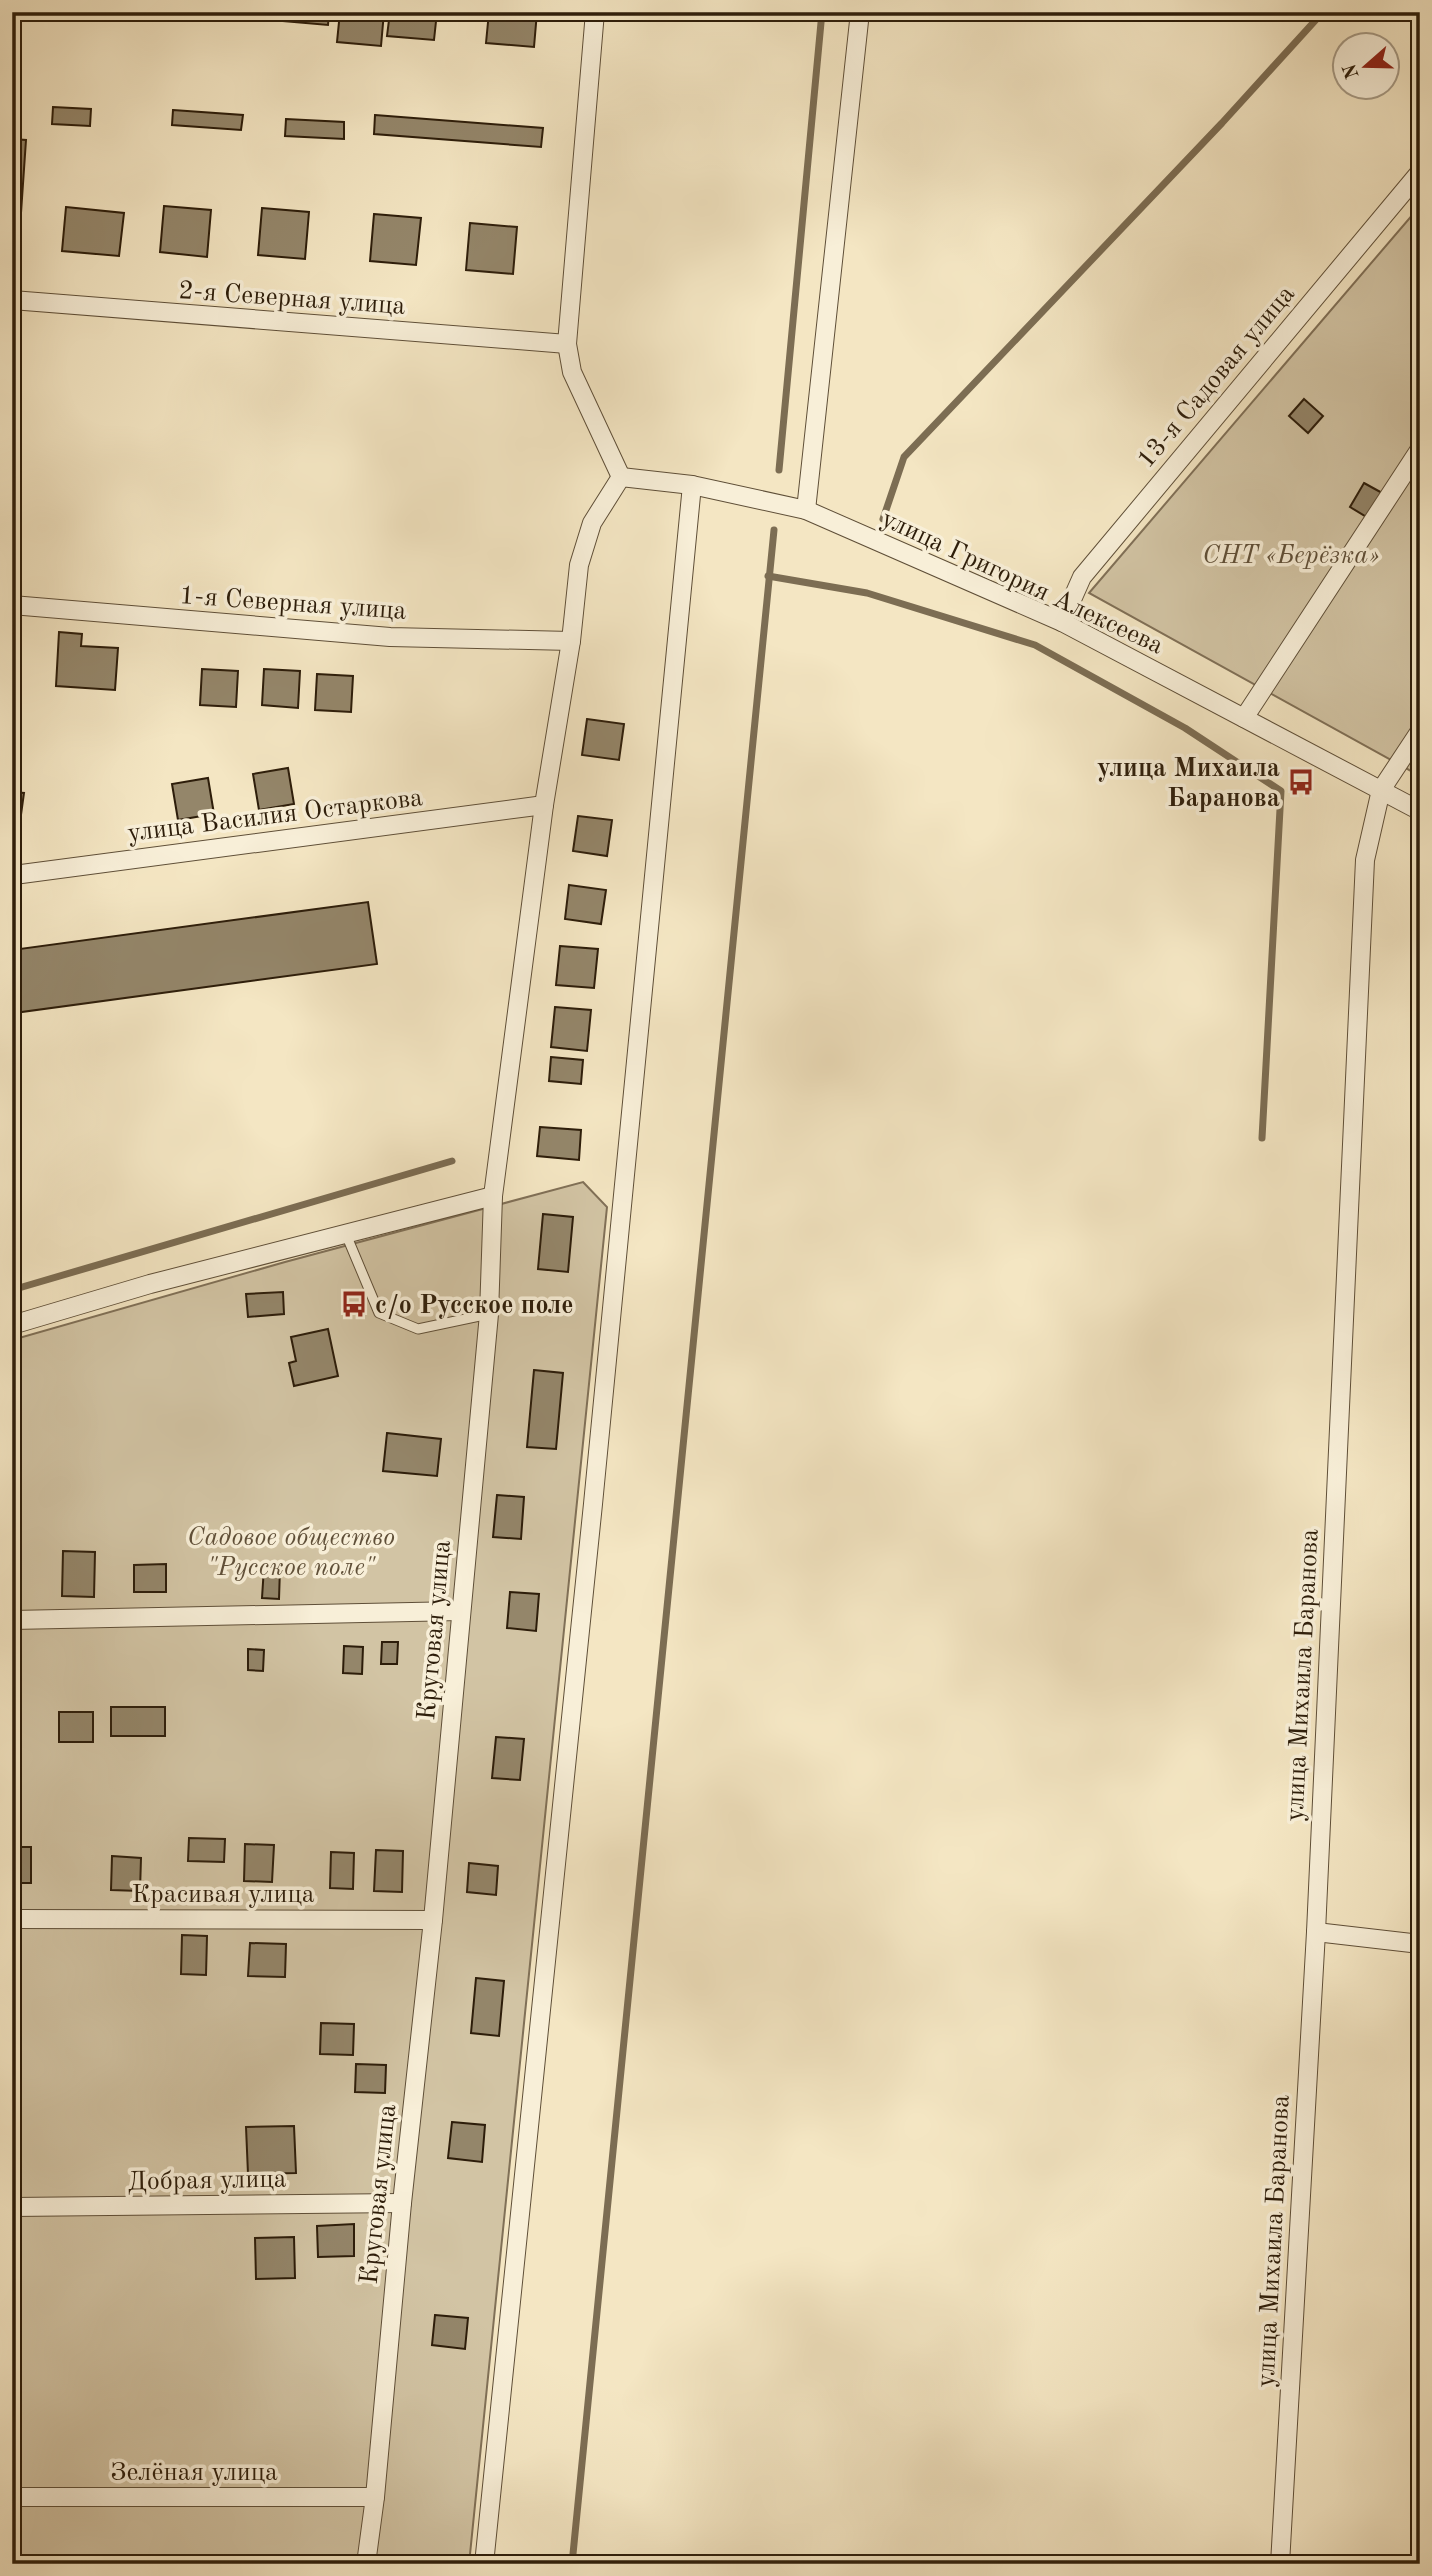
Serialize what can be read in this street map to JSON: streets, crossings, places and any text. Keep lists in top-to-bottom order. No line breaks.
{"streets":{"street":["2-я Северная улица","13-я Садовая улица","улица Григория Алексеева","1-я Северная улица","улица Василия Остаркова","Круговая улица","улица Михаила Баранова","Красивая улица","Добрая улица","Зелёная улица"]},"crossings":[["13-я Садовая улица","улица Григория Алексеева"],["улица Григория Алексеева","Круговая улица"],["улица Григория Алексеева","улица Михаила Баранова"],["1-я Северная улица","Круговая улица"],["улица Василия Остаркова","Круговая улица"],["Круговая улица","Красивая улица"],["Круговая улица","Добрая улица"],["Круговая улица","Зелёная улица"]],"parks":["СНТ «Берёзка»","Садовое общество \"Русское поле\""],"places":{"bus stop":["улица Михаила Баранова","с/о Русское поле"]},"north":"left"}
